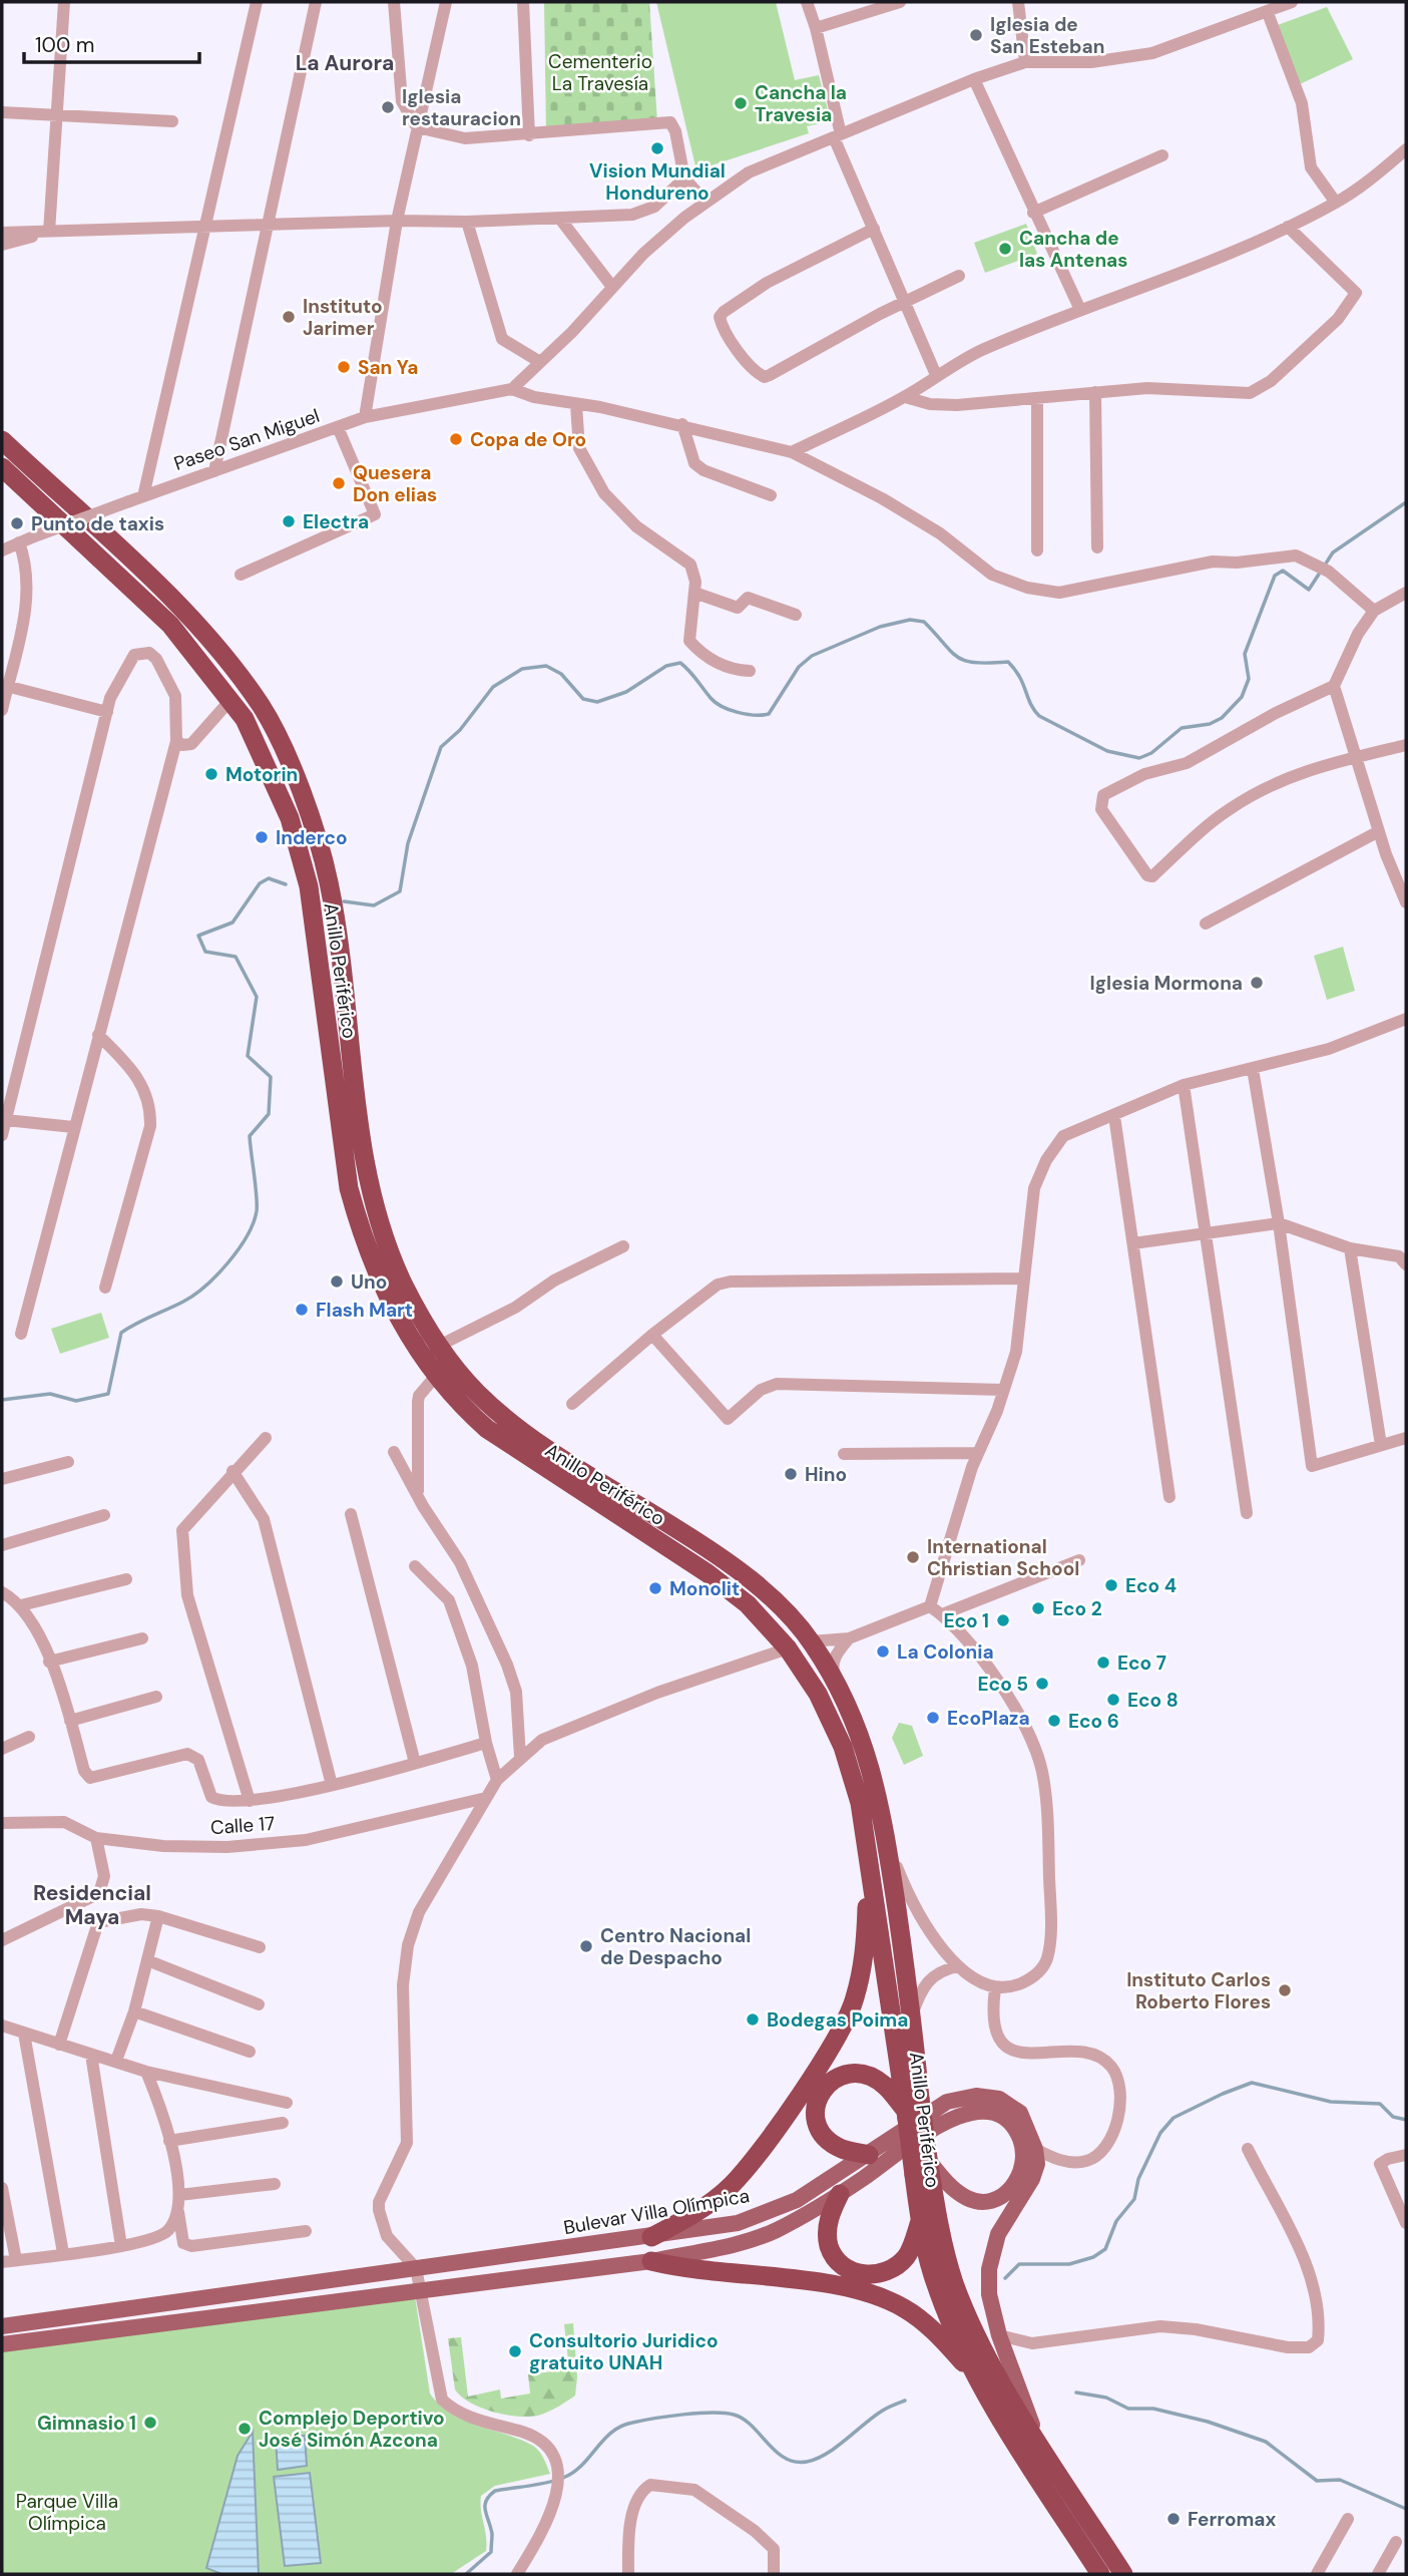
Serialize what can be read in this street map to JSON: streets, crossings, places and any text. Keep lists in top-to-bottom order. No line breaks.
{"streets":{"highway":["Anillo Periférico"],"main road":["Bulevar Villa Olímpica"],"street":["Paseo San Miguel","Calle 17"]},"districts":["La Aurora","Residencial Maya"],"parks":["Cementerio La Travesía","Parque Villa Olímpica"],"places":["Iglesia de San Esteban","Cancha la Travesia","Iglesia restauracion","Vision Mundial Hondureno","Cancha de las Antenas","Instituto Jarimer","San Ya","Copa de Oro","Quesera Don elias","Electra","Punto de taxis","Motorin","Inderco","Iglesia Mormona","Uno","Flash Mart","Hino","International Christian School","Eco 4","Monolit","Eco 2","Eco 1","La Colonia","Eco 7","Eco 5","Eco 8","EcoPlaza","Eco 6","Centro Nacional de Despacho","Instituto Carlos Roberto Flores","Bodegas Poima","Consultorio Juridico gratuito UNAH","Gimnasio 1","Complejo Deportivo José Simón Azcona","Ferromax"],"scale_bar":"100 m"}
